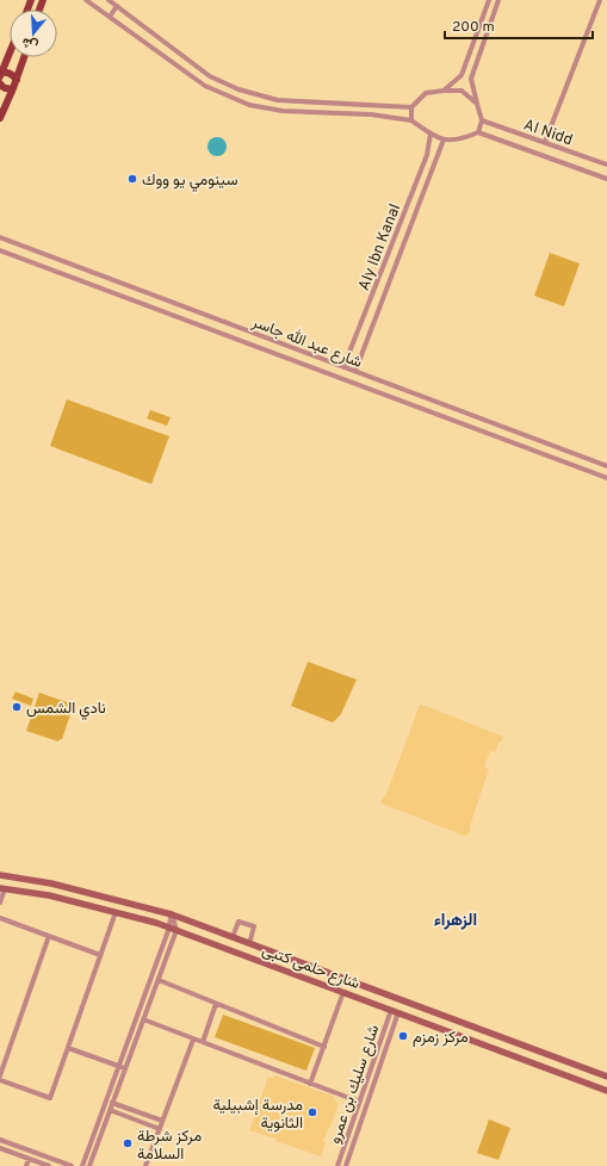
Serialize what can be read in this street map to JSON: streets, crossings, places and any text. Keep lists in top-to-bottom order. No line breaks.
{"streets":{"street":["Al Nidd","Aly Ibn Kanal","شارع عبد الله جاسر","شارع حلمى كتبى","شارع سليك بن عمرو"]},"crossings":[["Al Nidd","Aly Ibn Kanal"],["Aly Ibn Kanal","شارع عبد الله جاسر"],["شارع حلمى كتبى","شارع سليك بن عمرو"]],"districts":["الزهراء"],"places":["سينومي يو ووك","نادي الشمس","مركز زمزم","مدرسة إشبيلية الثانوية","مركز شرطة السلامة"],"scale_bar":"200 m","north":"bottom"}
